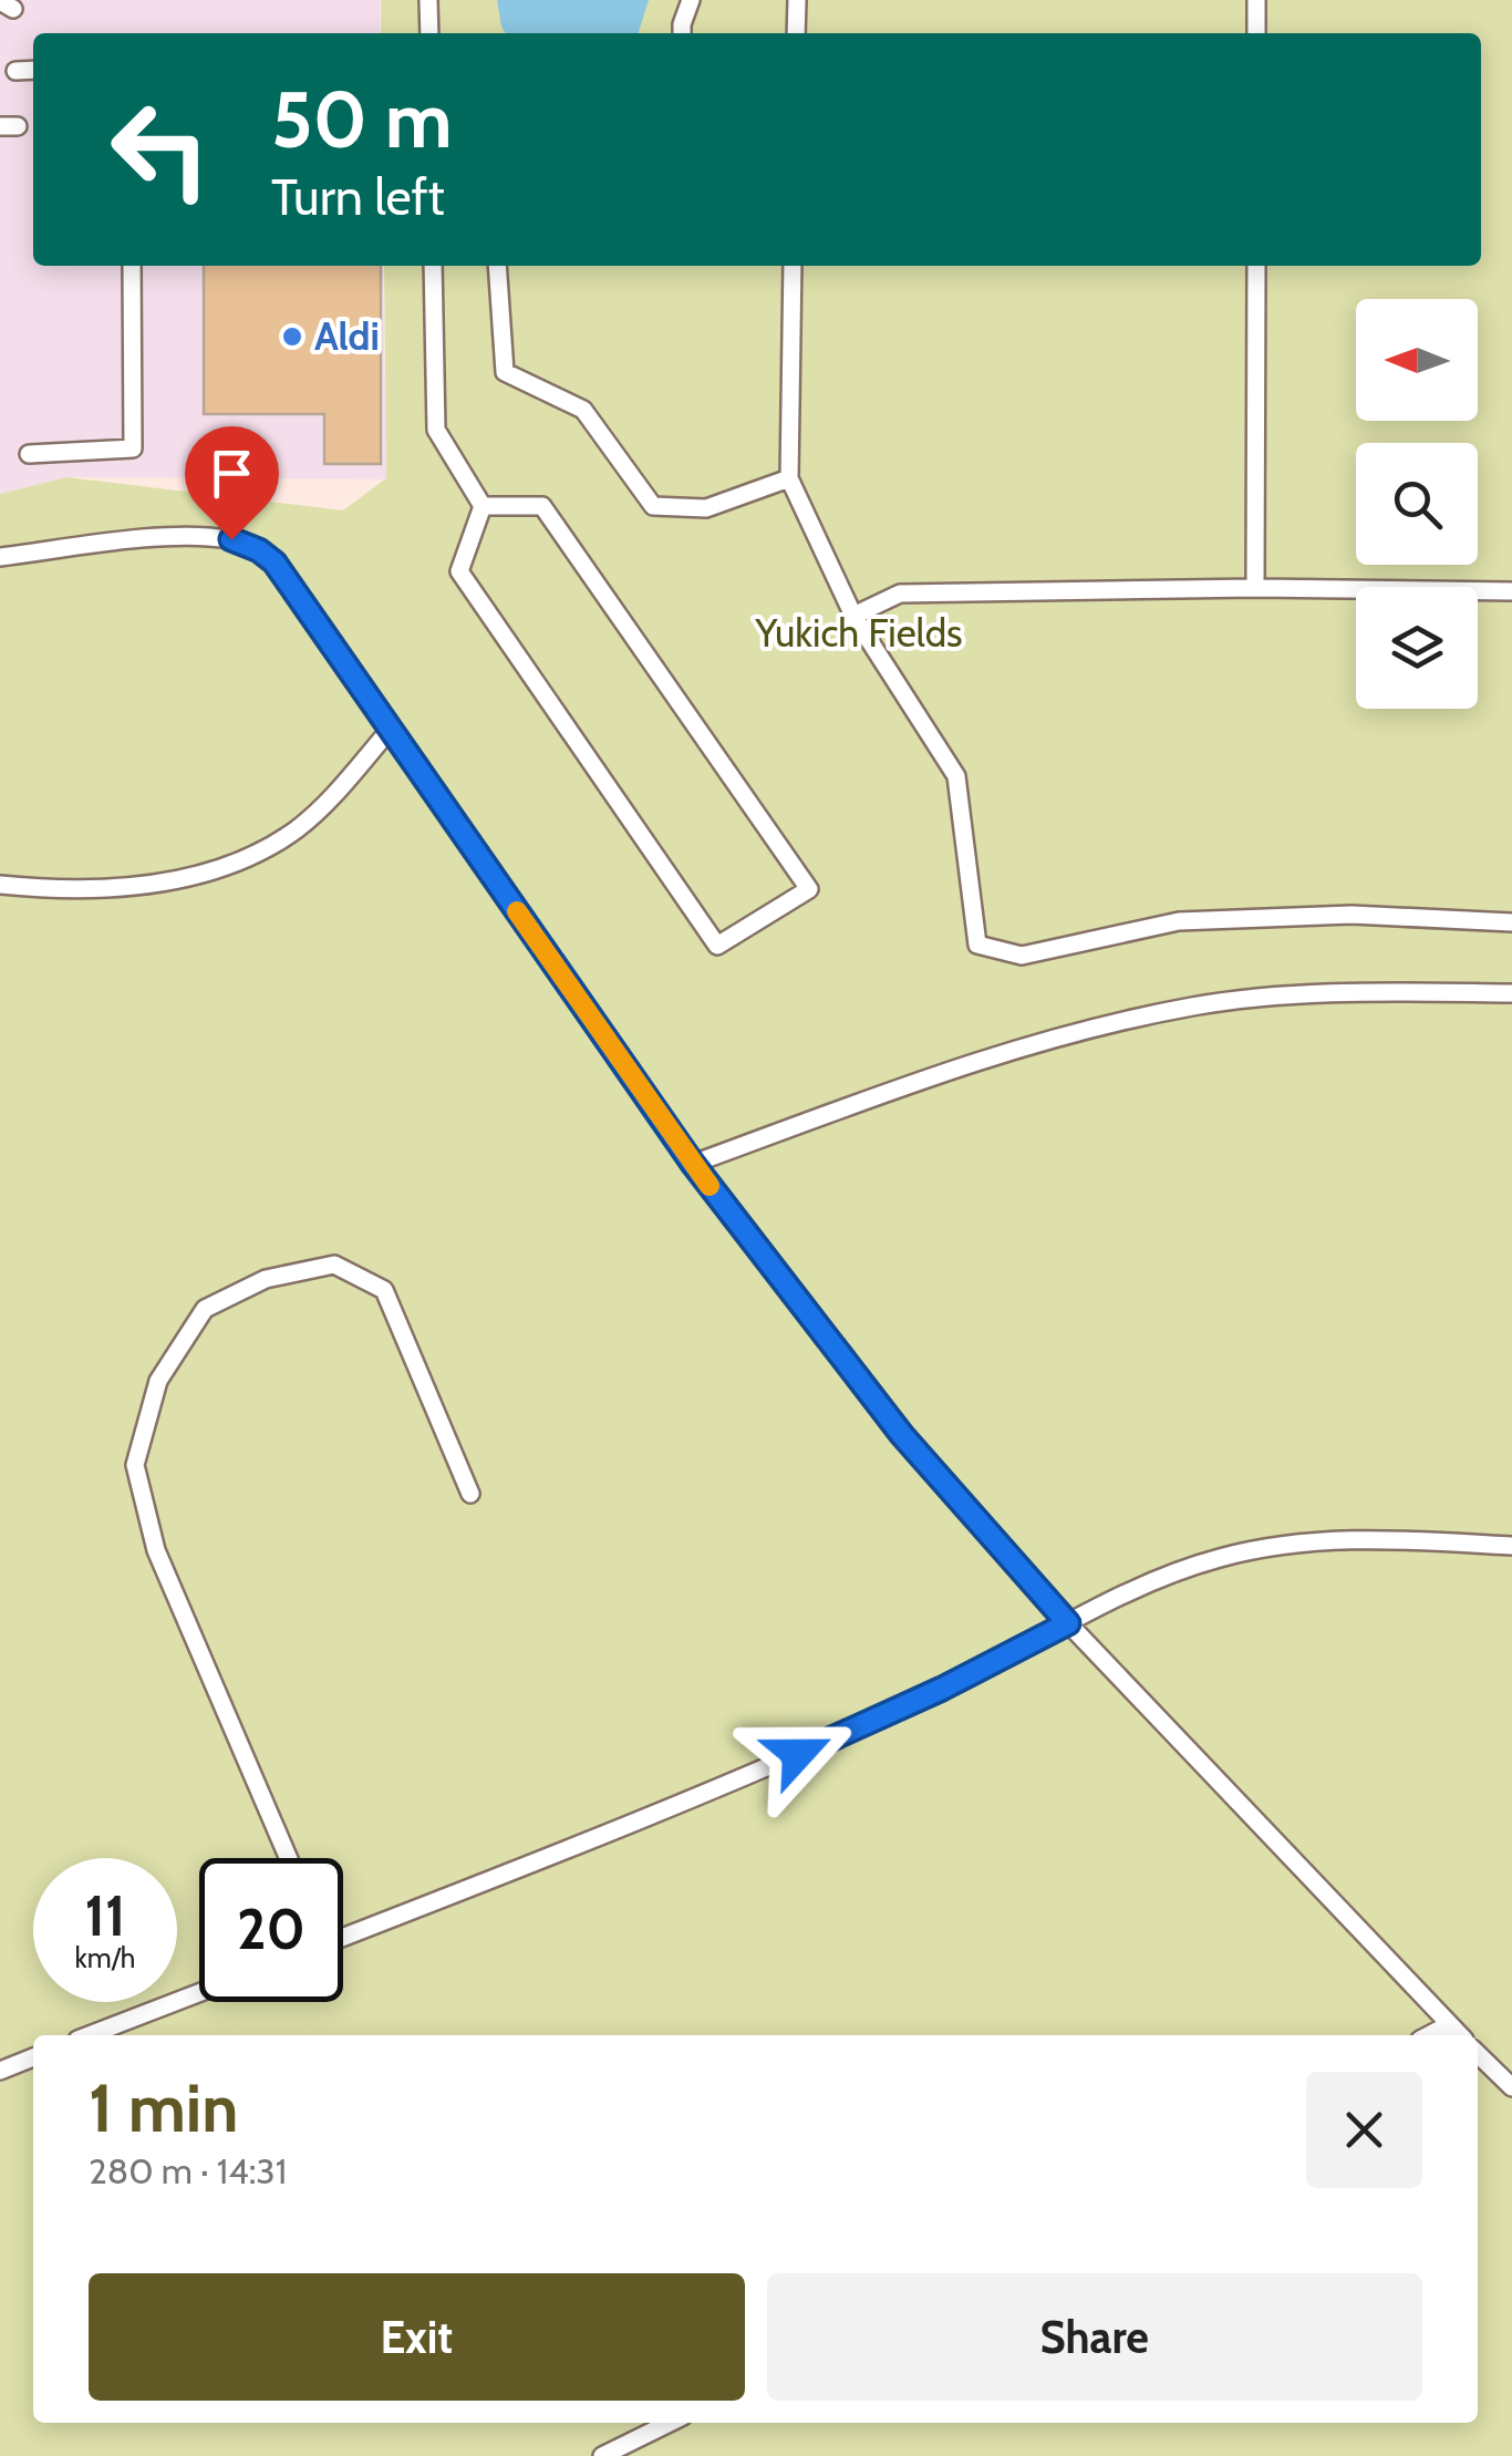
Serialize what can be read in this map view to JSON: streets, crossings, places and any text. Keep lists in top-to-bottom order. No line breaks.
{"parks":["Yukich Fields"],"places":["Aldi"],"north":"left","page":{"turn":["50 m","Turn left"],"speed":"11 km/h","limit":"20","heading":["1 min","280 m · 14:31"],"buttons":["Exit","Share"]}}
